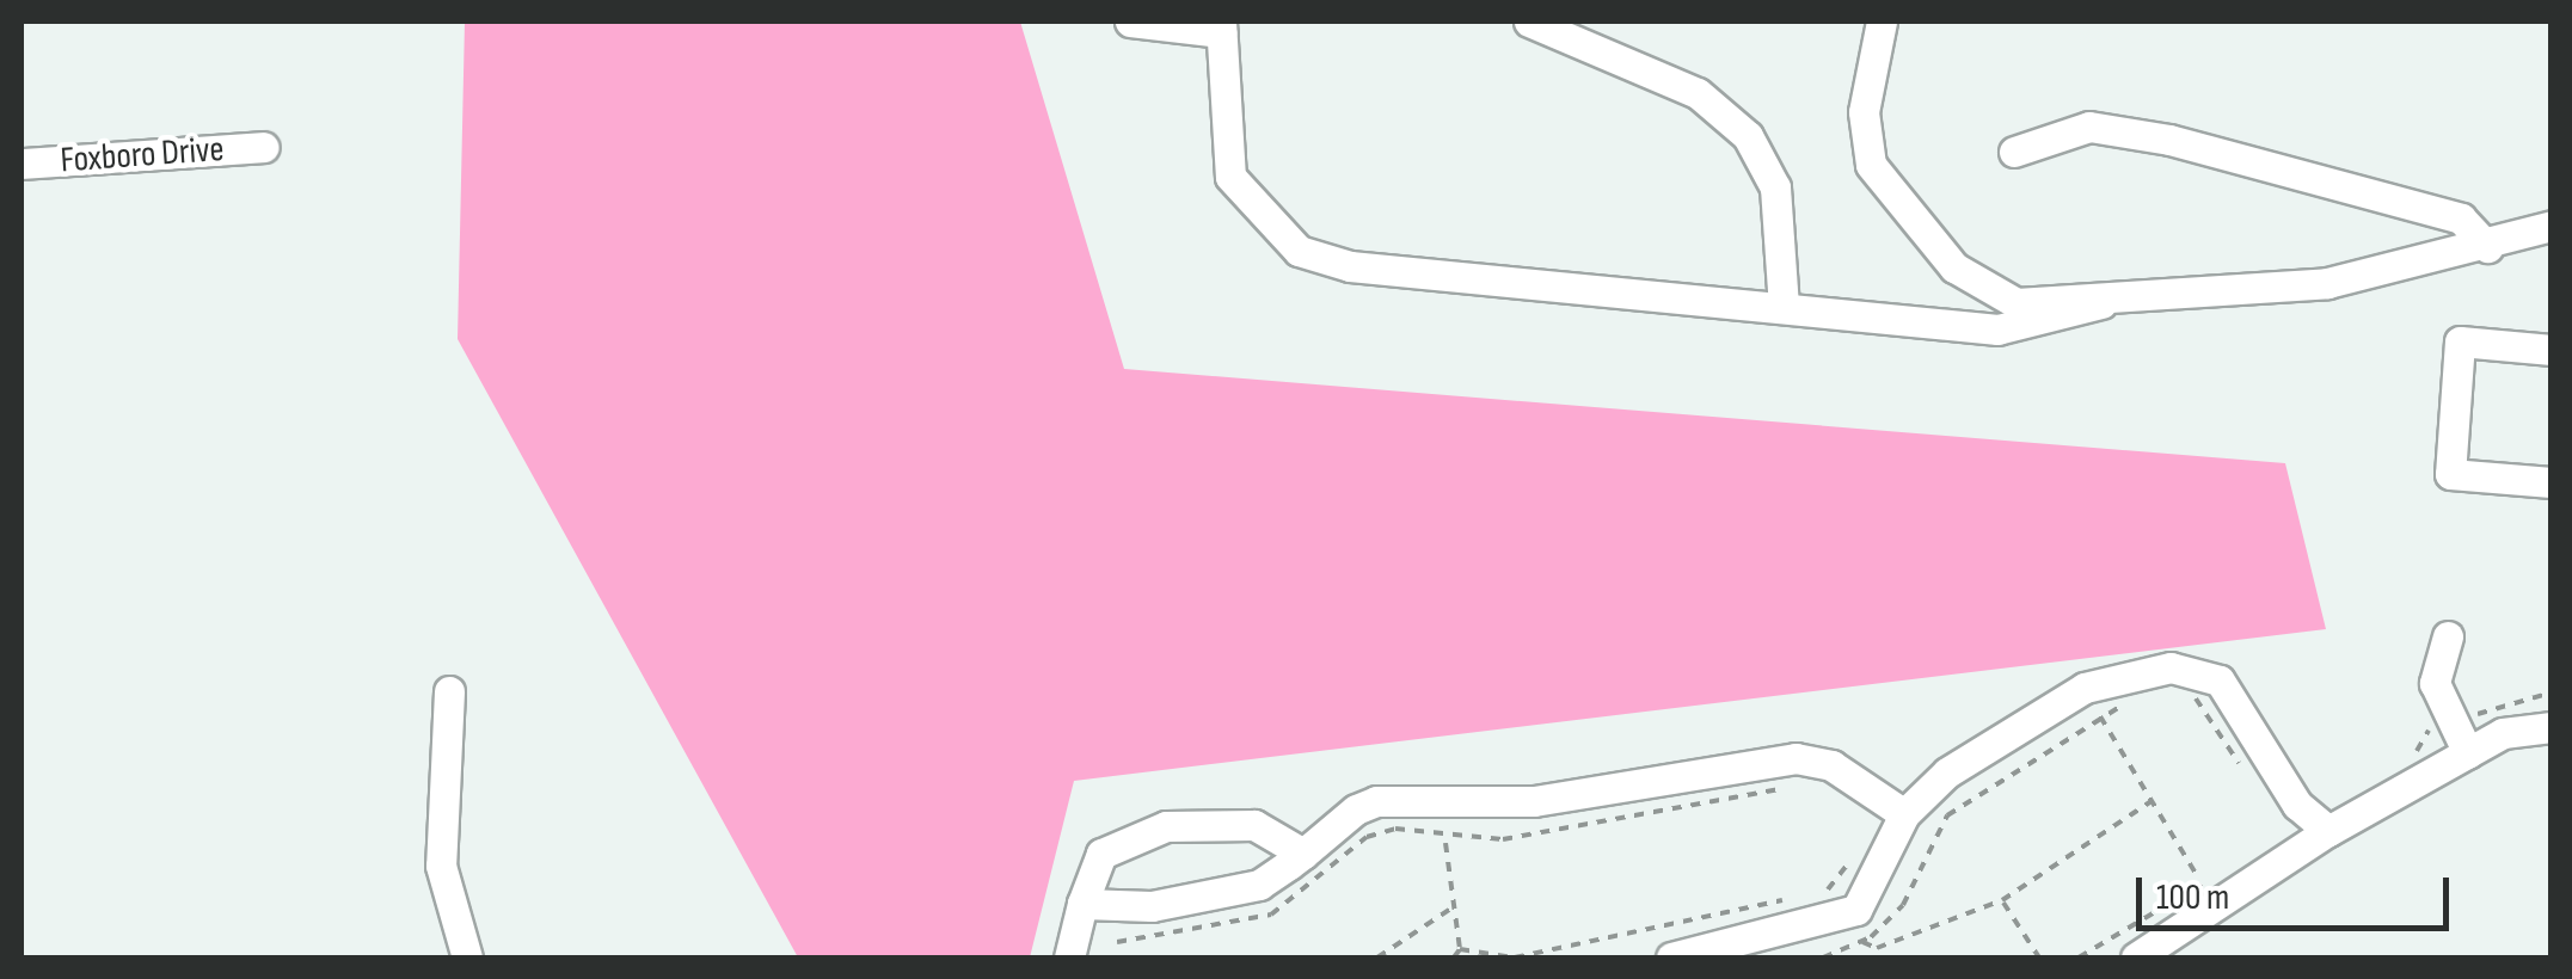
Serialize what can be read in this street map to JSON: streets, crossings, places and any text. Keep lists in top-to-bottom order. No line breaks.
{"streets":{"street":["Foxboro Drive"]},"scale_bar":"100 m"}
